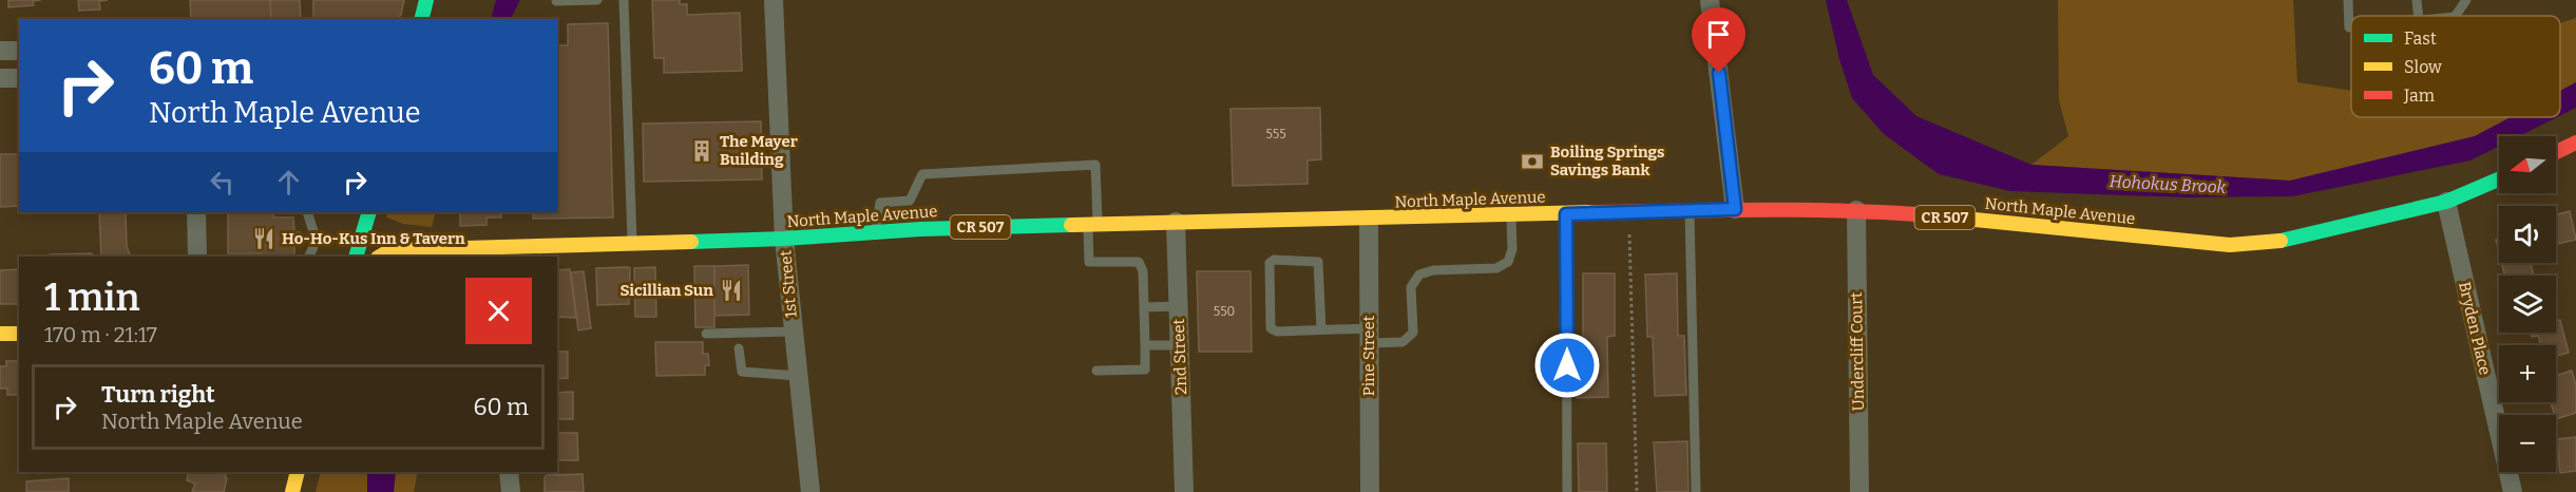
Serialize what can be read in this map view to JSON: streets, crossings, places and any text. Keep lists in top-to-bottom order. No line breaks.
{"streets":{"main road":["North Maple Avenue","CR 507"],"street":["1st Street","Bryden Place","Undercliff Court","Pine Street","2nd Street"]},"crossings":[["North Maple Avenue","1st Street"],["North Maple Avenue","Bryden Place"],["North Maple Avenue","Undercliff Court"],["North Maple Avenue","Pine Street"],["North Maple Avenue","2nd Street"]],"water":["Hohokus Brook"],"places":{"building":["The Mayer Building"],"bank":["Boiling Springs Savings Bank"],"restaurant":["Ho-Ho-Kus Inn & Tavern","Sicillian Sun"]},"house_numbers":["555","550"],"legend":["Fast","Slow","Jam"],"north":"left","page":{"turn":["60 m","North Maple Avenue"],"map_buttons":["+","−"],"heading":["1 min","170 m · 21:17"],"list":[{"name":"Turn right","note":"North Maple Avenue","value":"60 m"}]}}
